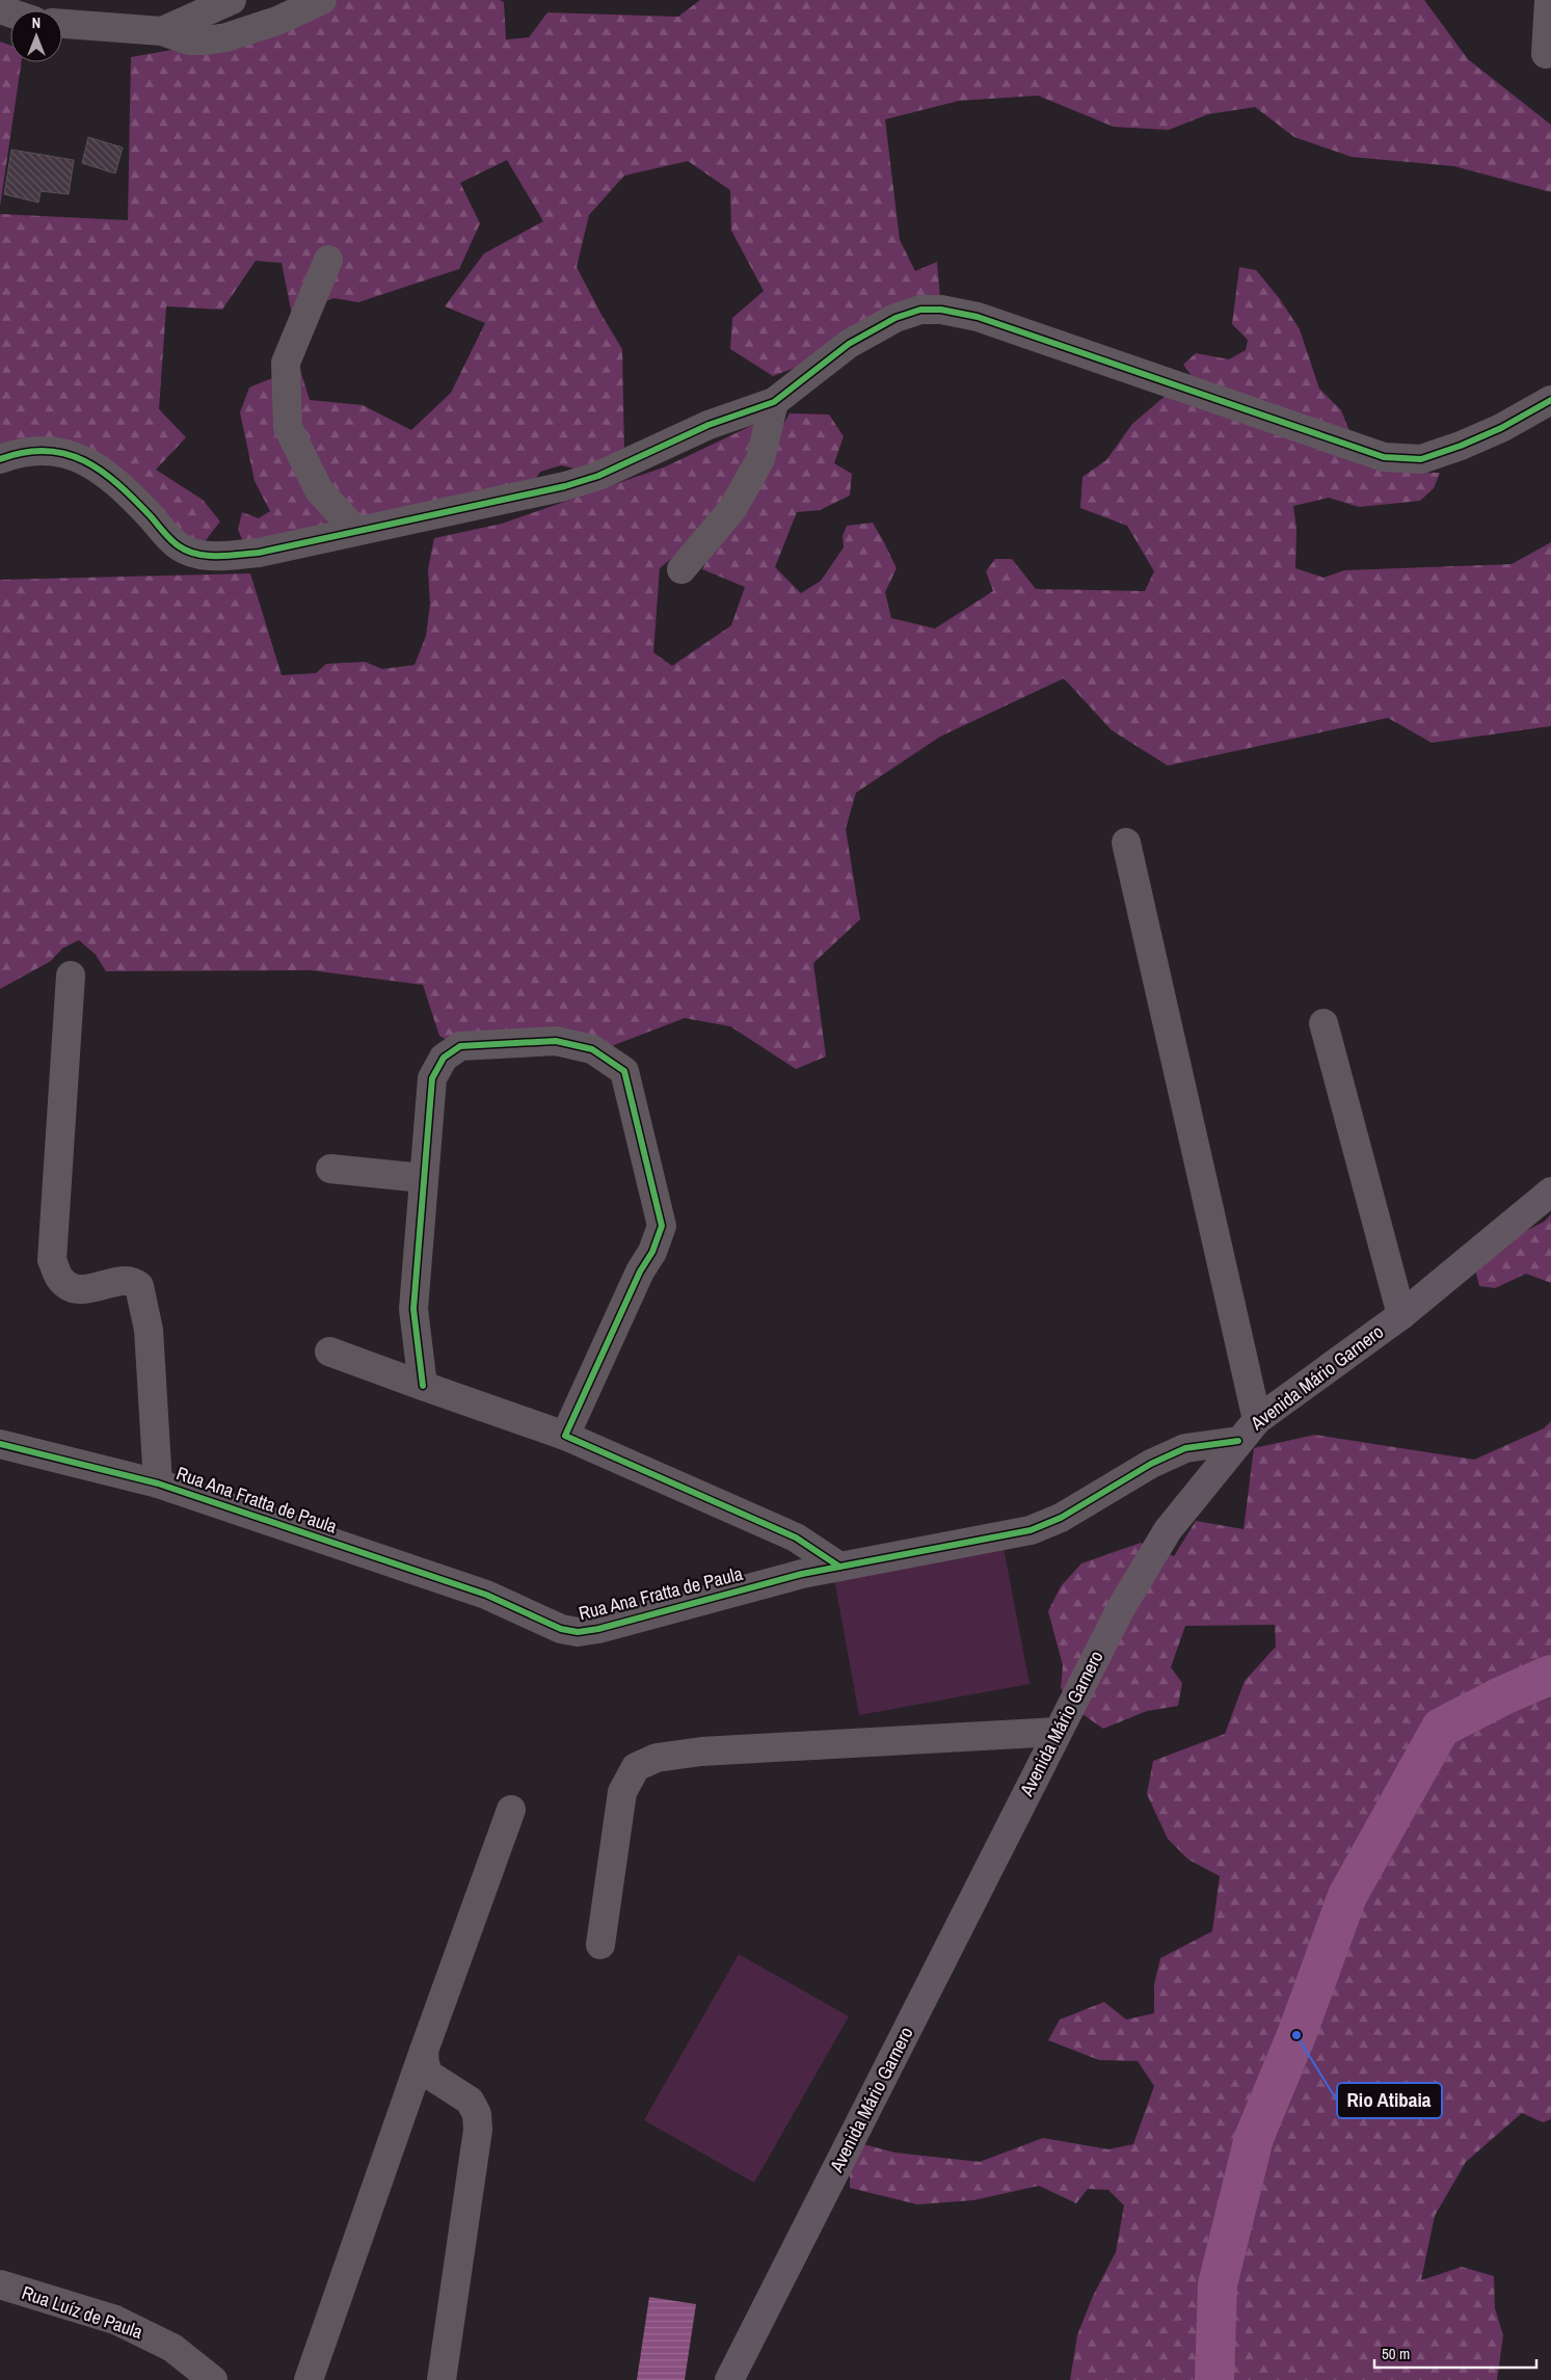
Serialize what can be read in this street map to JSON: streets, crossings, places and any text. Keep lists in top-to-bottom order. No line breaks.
{"streets":{"main road":["Avenida Mário Garnero"],"street":["Rua Ana Fratta de Paula","Rua Luíz de Paula"]},"crossings":[["Avenida Mário Garnero","Rua Ana Fratta de Paula"]],"places":["Rio Atibaia"],"scale_bar":"50 m","north":"top"}
